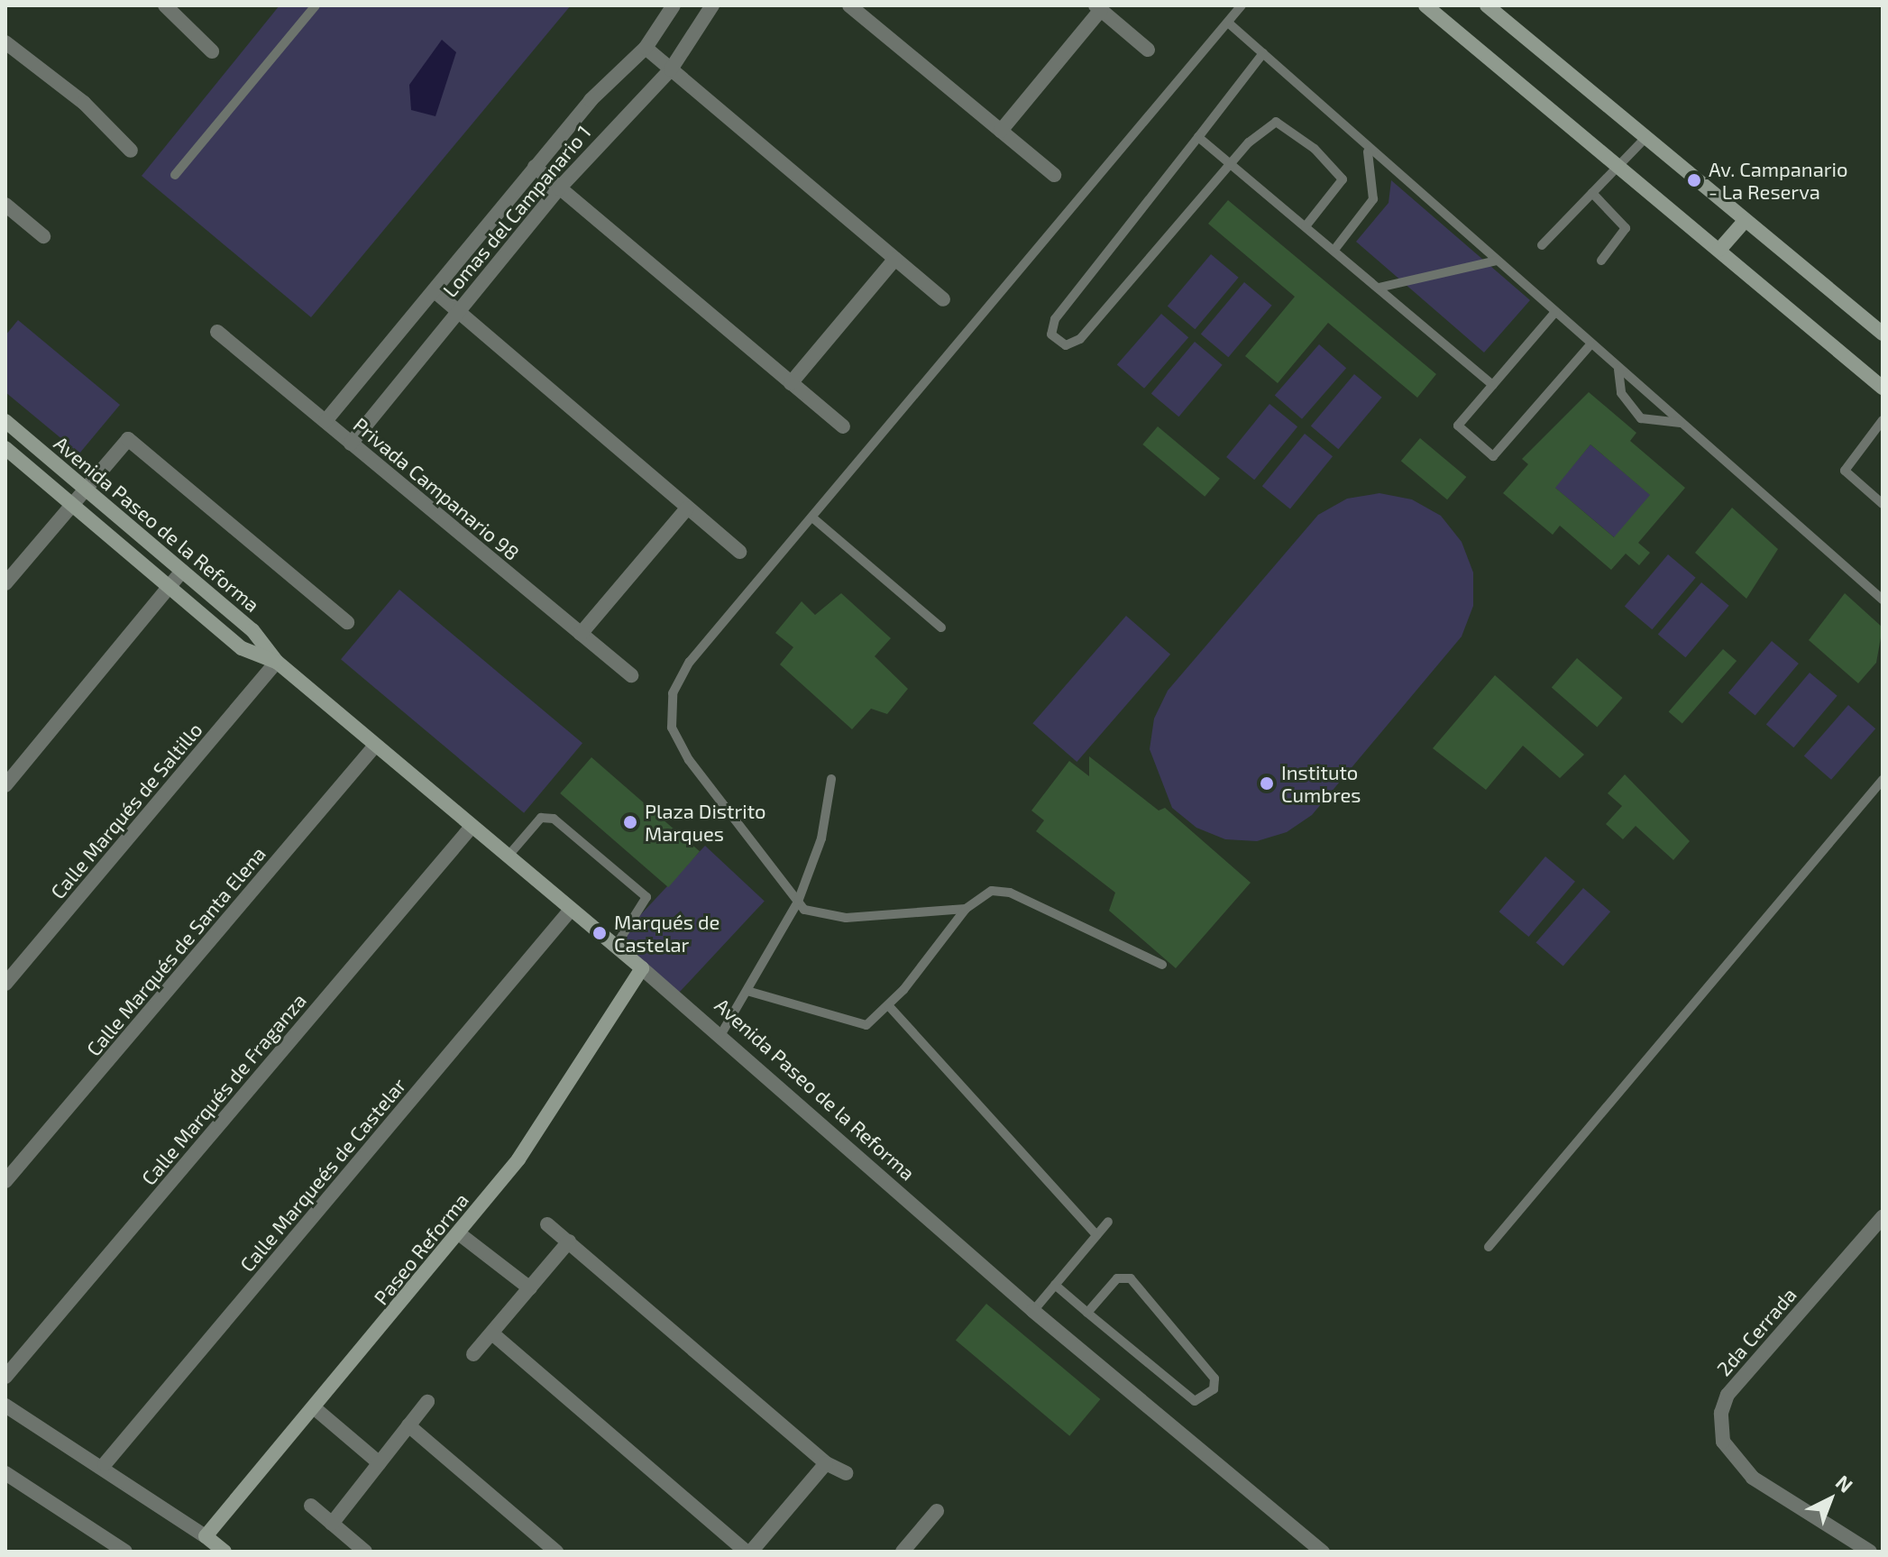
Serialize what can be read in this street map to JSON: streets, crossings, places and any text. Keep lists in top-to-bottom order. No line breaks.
{"streets":{"street":["Lomas del Campanario 1","Privada Campanario 98","Avenida Paseo de la Reforma","Calle Marqués de Saltillo","Calle Marqués de Santa Elena","Calle Marqués de Fraganza","Calle Marqueés de Castelar","Paseo Reforma","2da Cerrada"]},"crossings":[["Lomas del Campanario 1","Privada Campanario 98"],["Avenida Paseo de la Reforma","Calle Marqués de Saltillo"],["Avenida Paseo de la Reforma","Calle Marqués de Santa Elena"],["Avenida Paseo de la Reforma","Calle Marqués de Fraganza"],["Avenida Paseo de la Reforma","Calle Marqueés de Castelar"],["Avenida Paseo de la Reforma","Paseo Reforma"]],"places":["Av. Campanario - La Reserva","Instituto Cumbres","Plaza Distrito Marques","Marqués de Castelar"],"north":"top right"}
